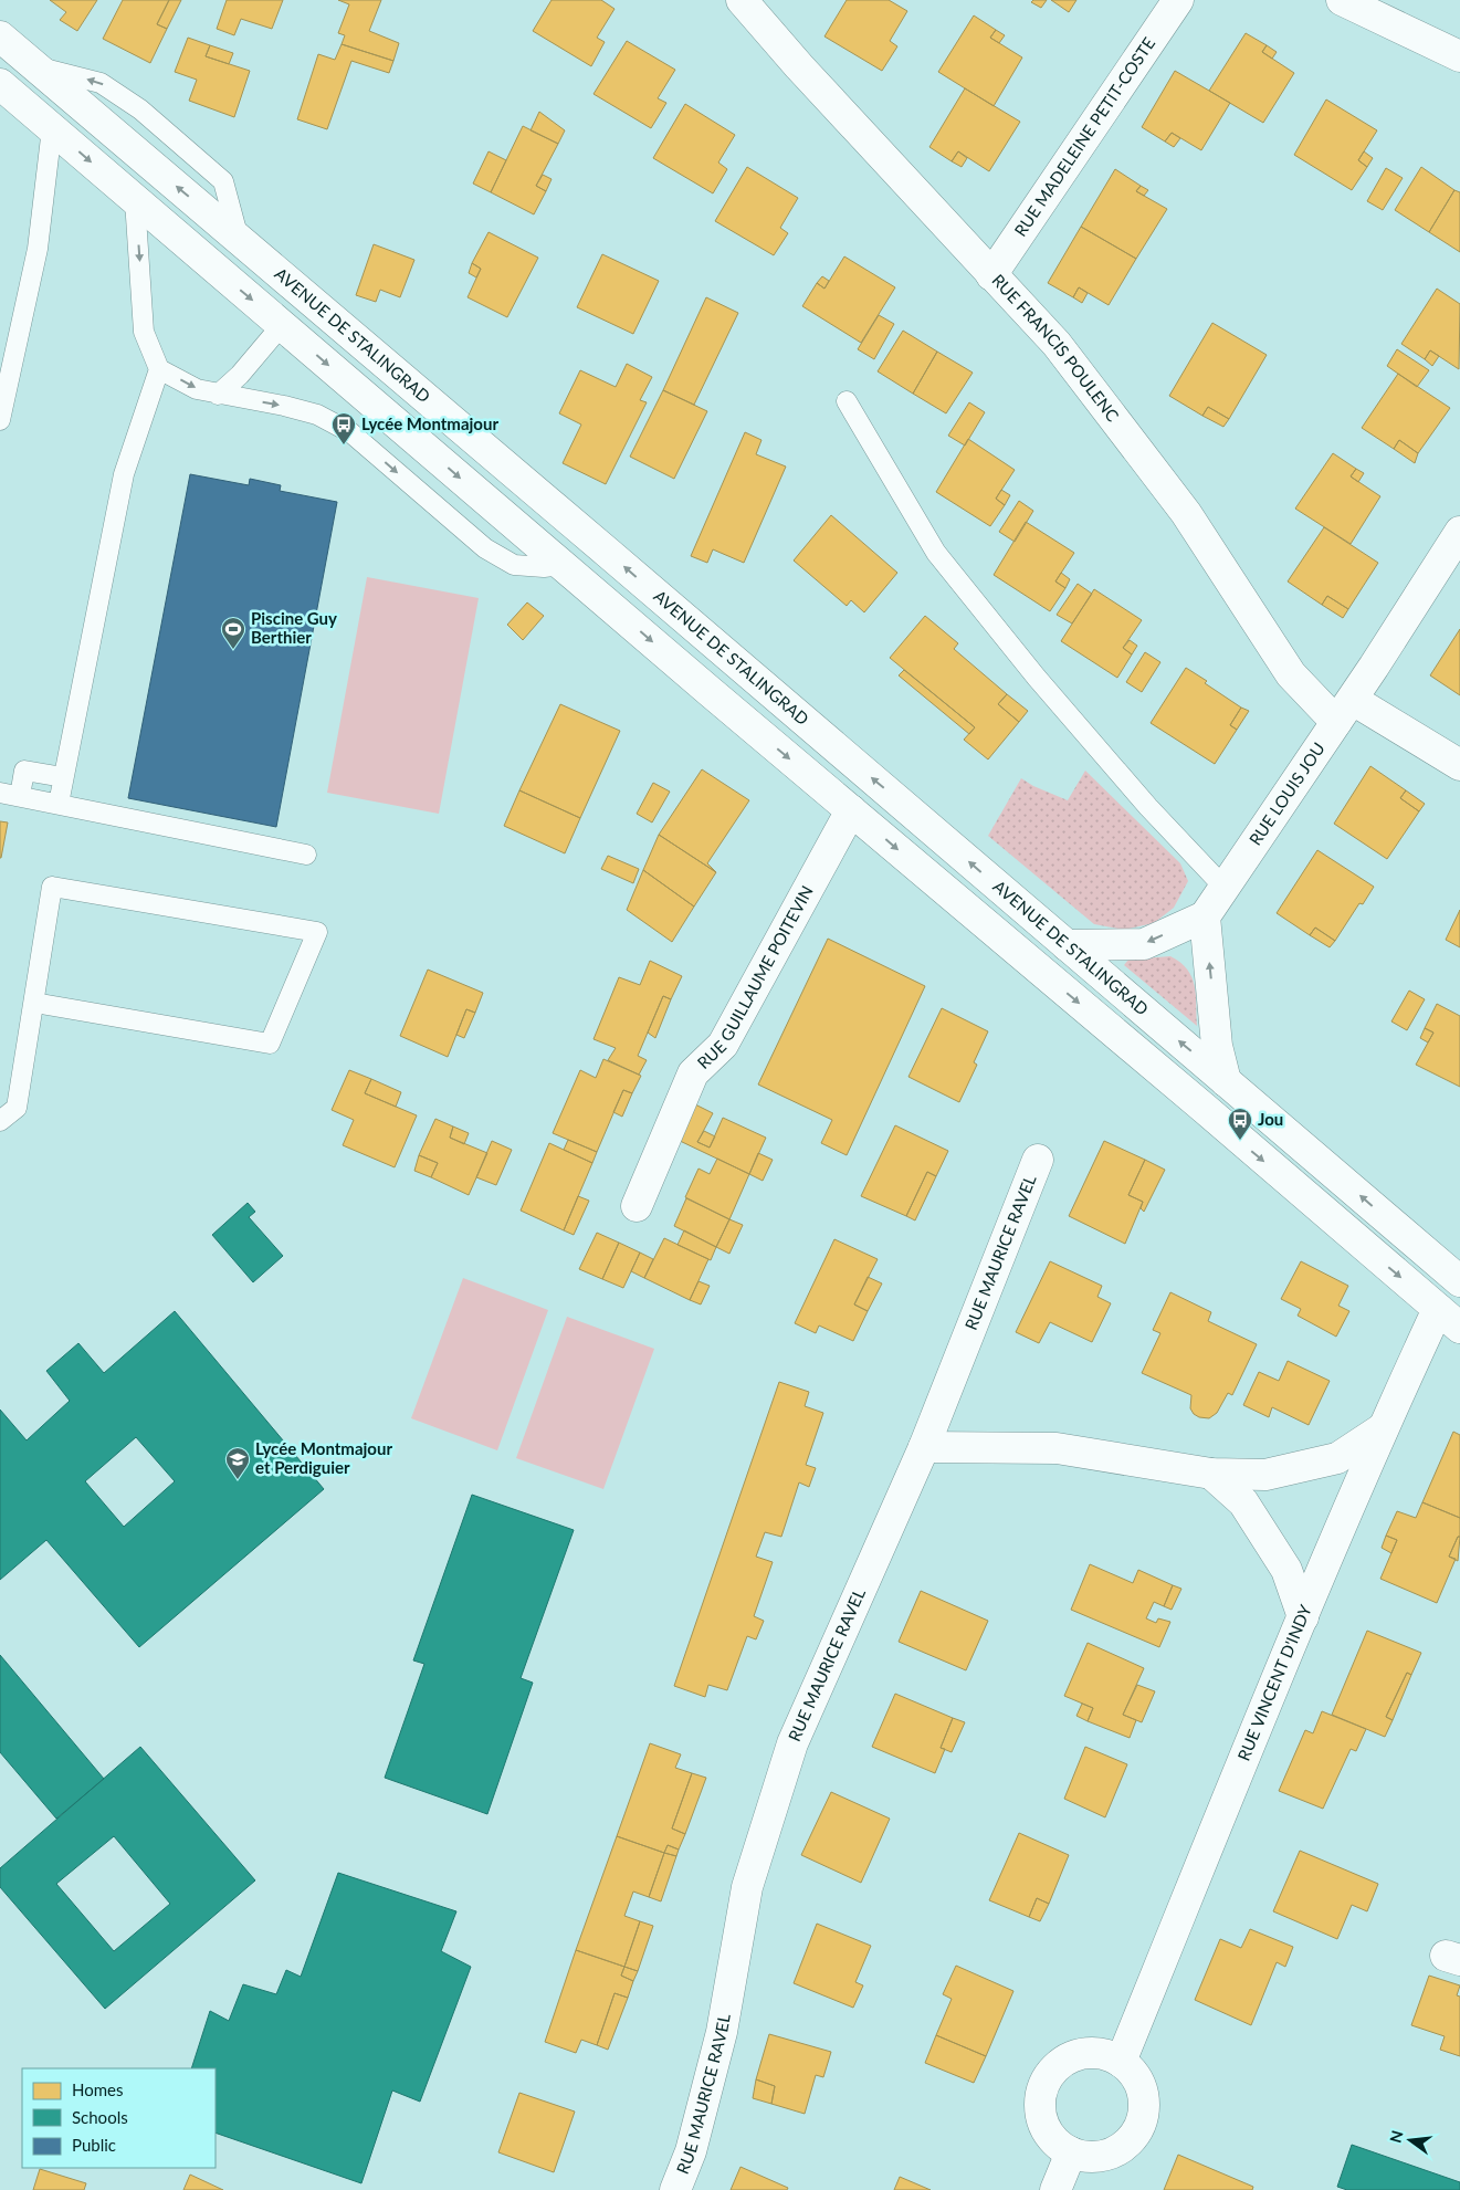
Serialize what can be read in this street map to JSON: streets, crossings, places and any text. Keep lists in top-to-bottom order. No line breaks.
{"streets":{"street":["RUE MADELEINE PETIT-COSTE","AVENUE DE STALINGRAD","RUE FRANCIS POULENC","RUE LOUIS JOU","RUE GUILLAUME POITEVIN","RUE MAURICE RAVEL","RUE VINCENT D'INDY"]},"crossings":[["RUE MADELEINE PETIT-COSTE","RUE FRANCIS POULENC"],["RUE FRANCIS POULENC","RUE LOUIS JOU"]],"places":{"bus stop":["Lycée Montmajour","Jou"],"sports":["Piscine Guy Berthier"],"school or university":["Lycée Montmajour et Perdiguier"]},"legend":["Homes","Schools","Public"],"north":"left"}
